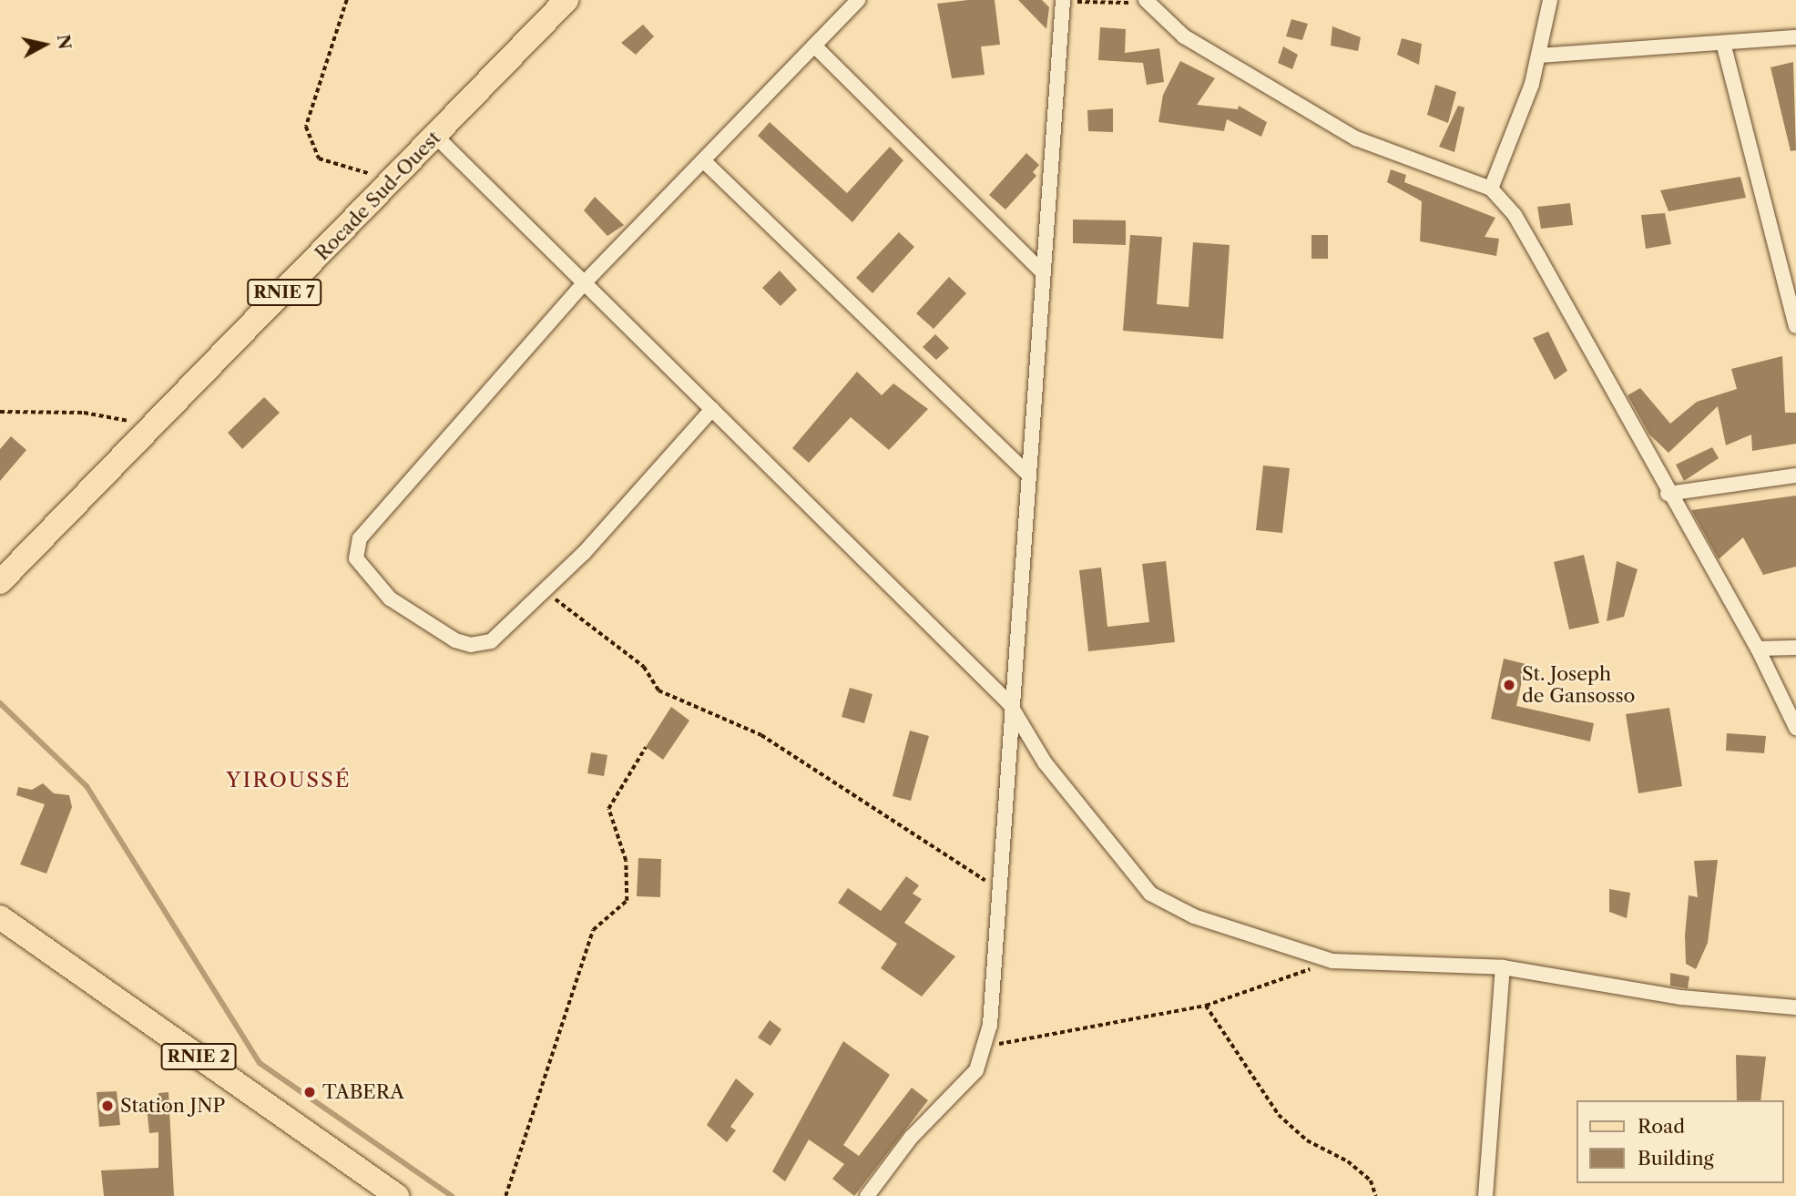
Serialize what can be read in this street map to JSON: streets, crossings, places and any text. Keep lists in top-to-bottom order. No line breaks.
{"streets":{"main road":["Rocade Sud-Ouest","RNIE 7","RNIE 2"]},"districts":["YIROUSSÉ"],"places":["St. Joseph de Gansosso","TABERA","Station JNP"],"legend":["Road","Building"],"north":"right"}
